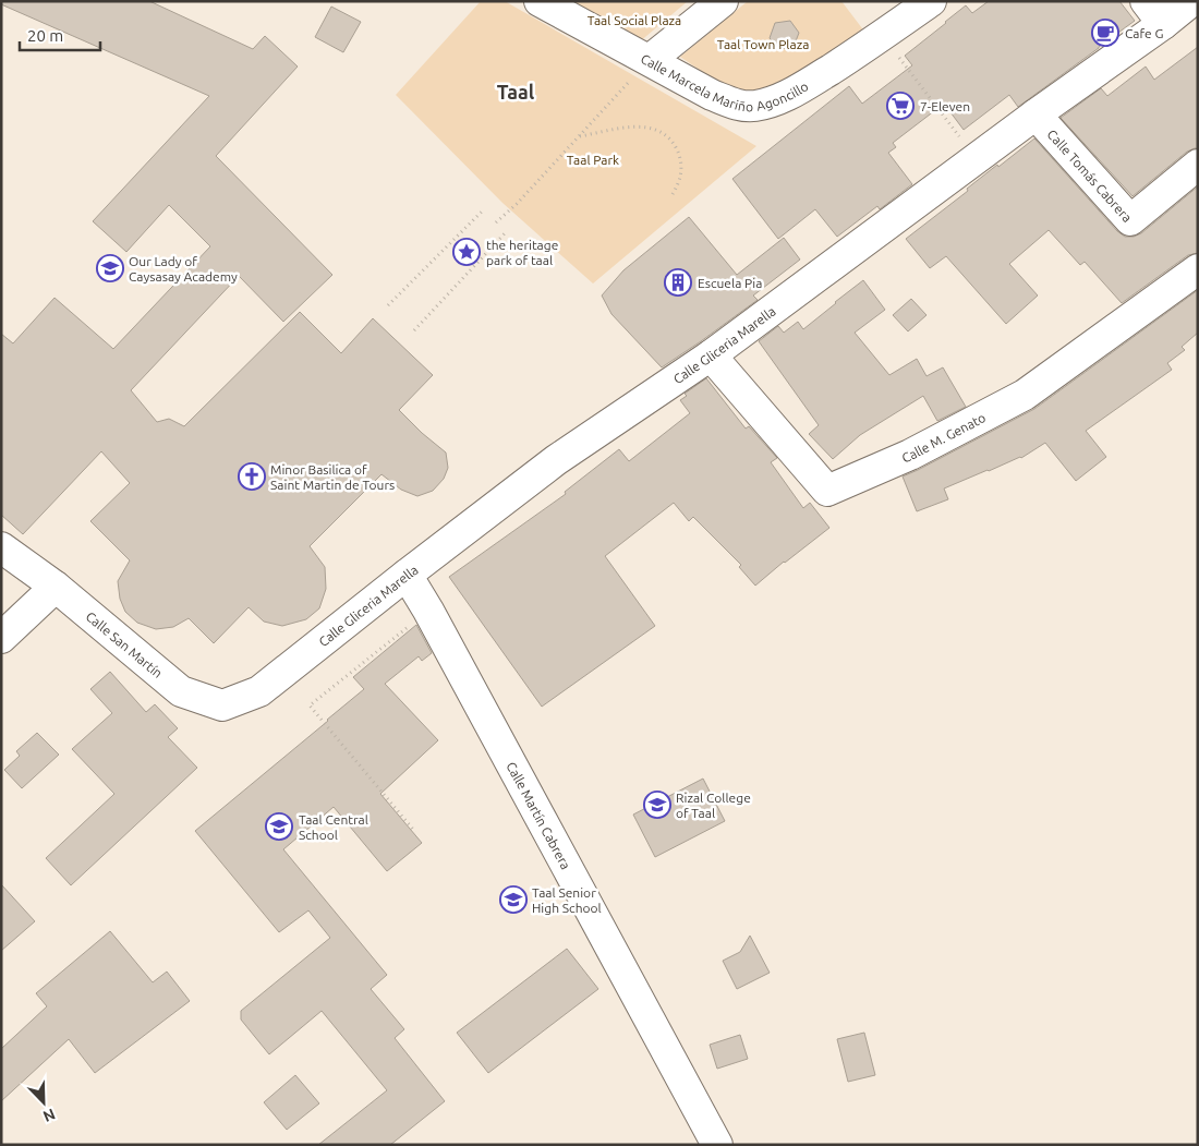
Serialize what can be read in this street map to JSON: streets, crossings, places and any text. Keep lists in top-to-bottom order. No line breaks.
{"streets":{"street":["Calle Marcela Mariño Agoncillo","Calle Tomás Cabrera","Calle Gliceria Marella","Calle M. Genato","Calle San Martín","Calle Martín Cabrera"]},"crossings":[["Calle Tomás Cabrera","Calle Gliceria Marella"],["Calle Gliceria Marella","Calle M. Genato"],["Calle Gliceria Marella","Calle San Martín"],["Calle Gliceria Marella","Calle Martín Cabrera"]],"districts":["Taal"],"parks":["Taal Social Plaza","Taal Town Plaza","Taal Park"],"places":{"cafe":["Cafe G"],"supermarket":["7-Eleven"],"place":["the heritage park of taal"],"school or university":["Our Lady of Caysasay Academy","Rizal College of Taal","Taal Central School","Taal Senior High School"],"building":["Escuela Pia"],"church":["Minor Basilica of Saint Martin de Tours"]},"scale_bar":"20 m","north":"bottom right"}
